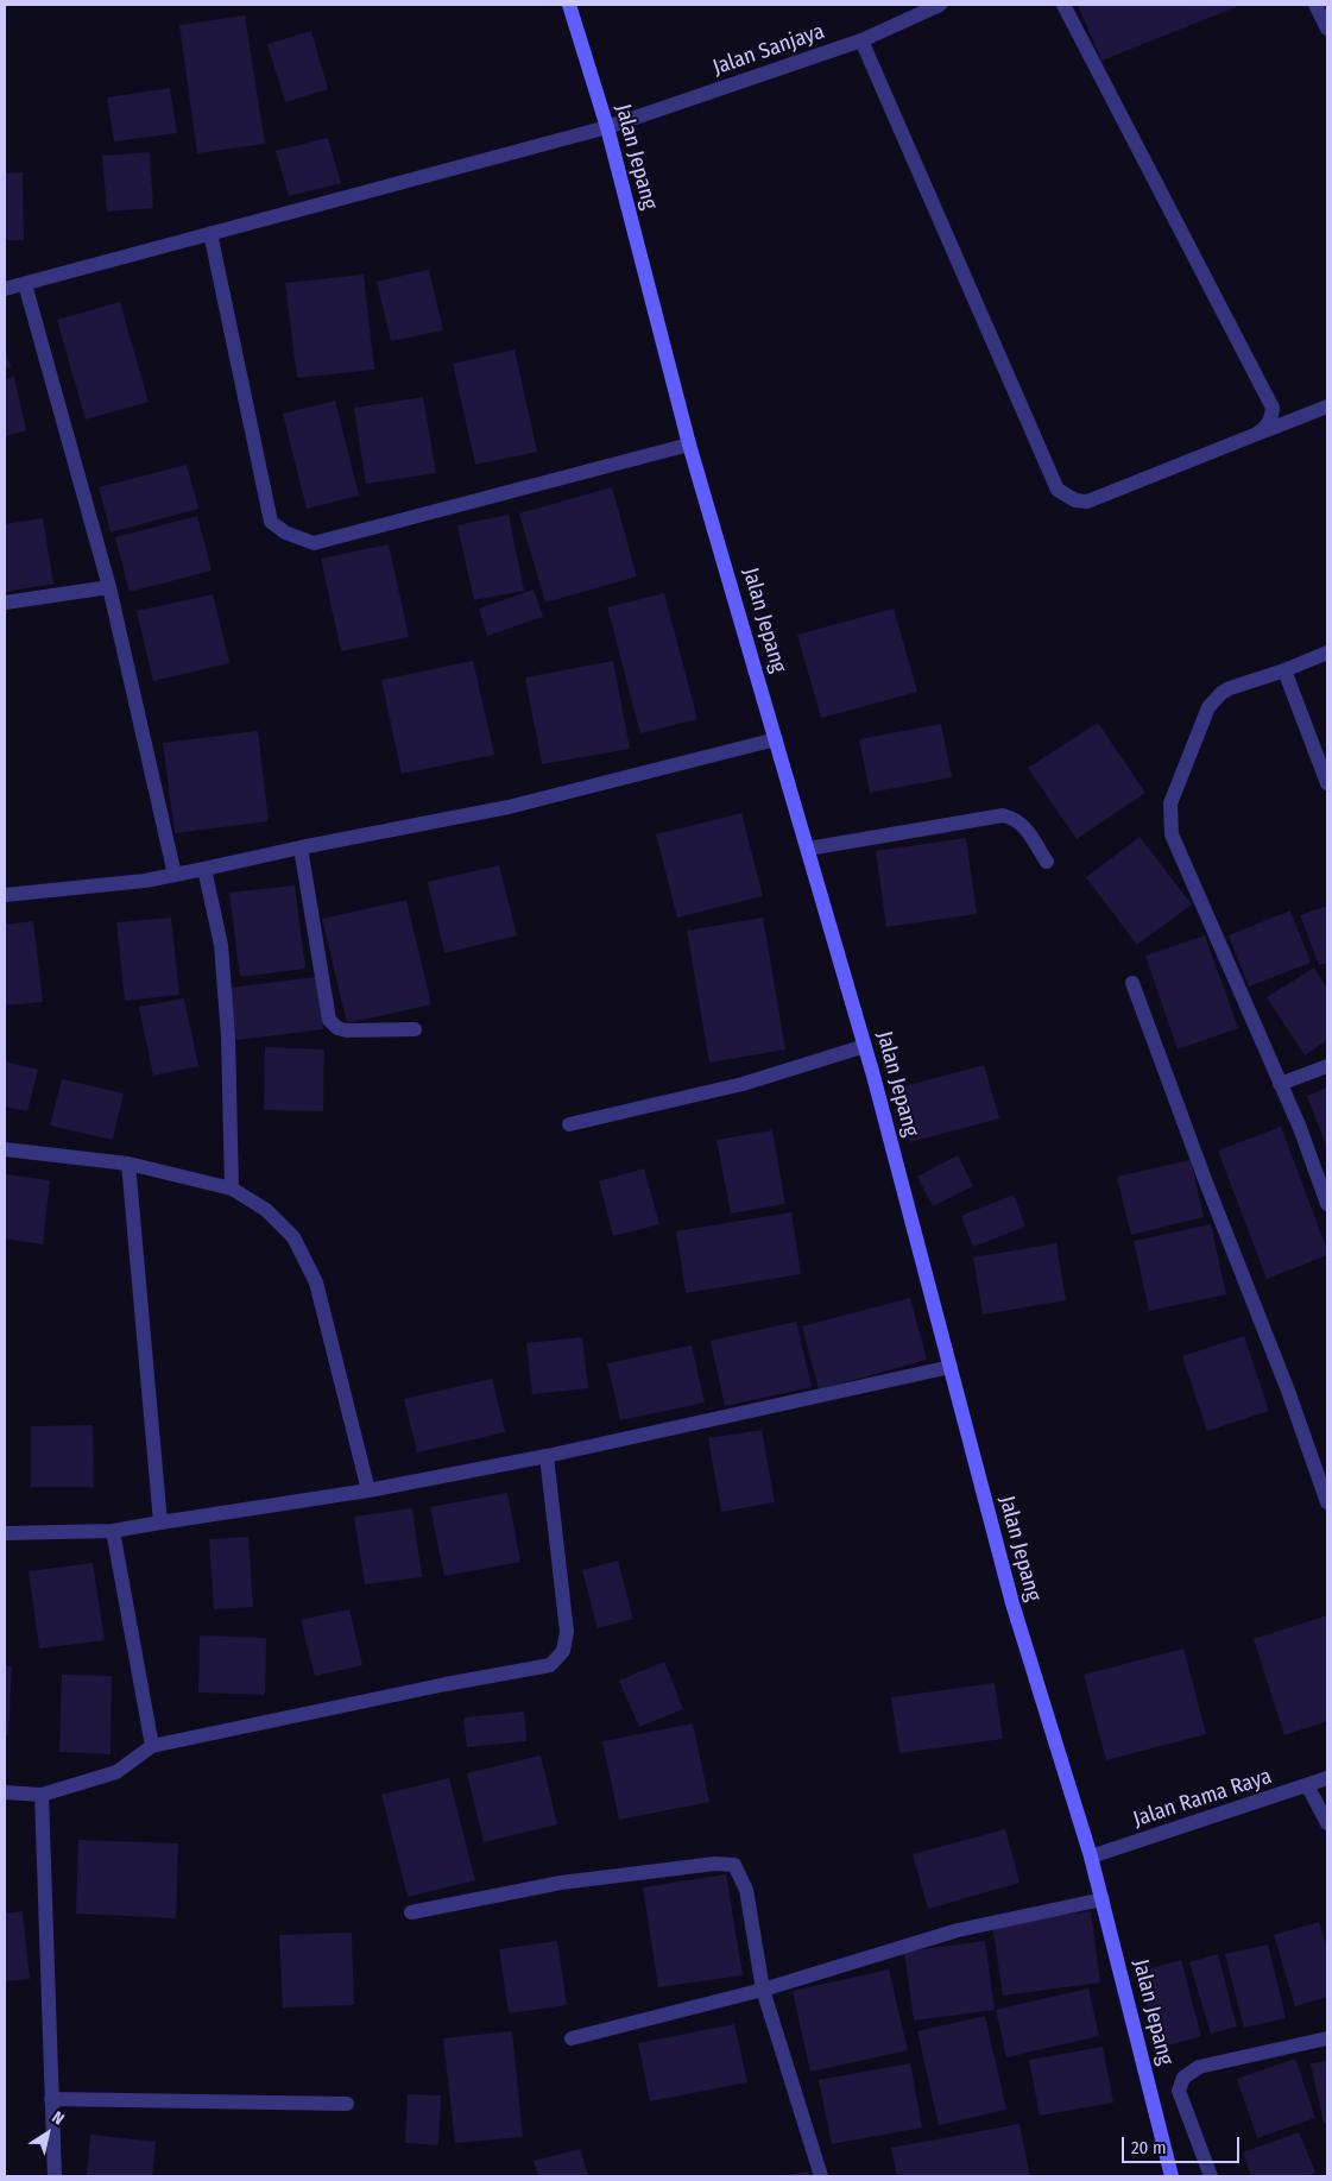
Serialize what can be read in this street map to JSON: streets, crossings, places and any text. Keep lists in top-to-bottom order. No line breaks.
{"streets":{"street":["Jalan Sanjaya","Jalan Jepang","Jalan Rama Raya"]},"crossings":[["Jalan Sanjaya","Jalan Jepang"],["Jalan Jepang","Jalan Rama Raya"]],"scale_bar":"20 m","north":"top right"}
